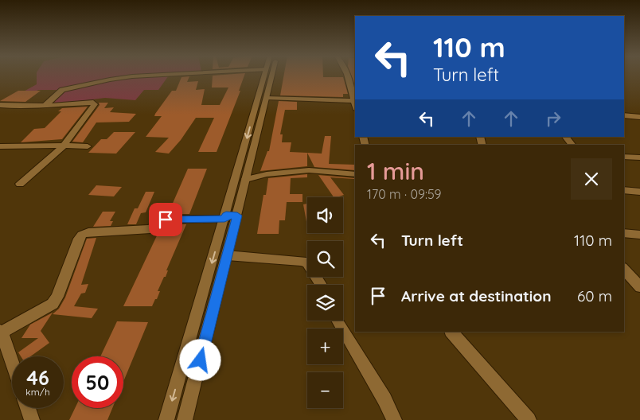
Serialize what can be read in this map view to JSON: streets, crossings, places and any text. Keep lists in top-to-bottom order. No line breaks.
{"page":{"turn":["110 m","Turn left"],"heading":["1 min","170 m · 09:59"],"map_buttons":["+","−"],"list":[{"name":"Turn left","value":"110 m"},{"name":"Arrive at destination","value":"60 m"}],"speed":"46 km/h","limit":"50"}}
